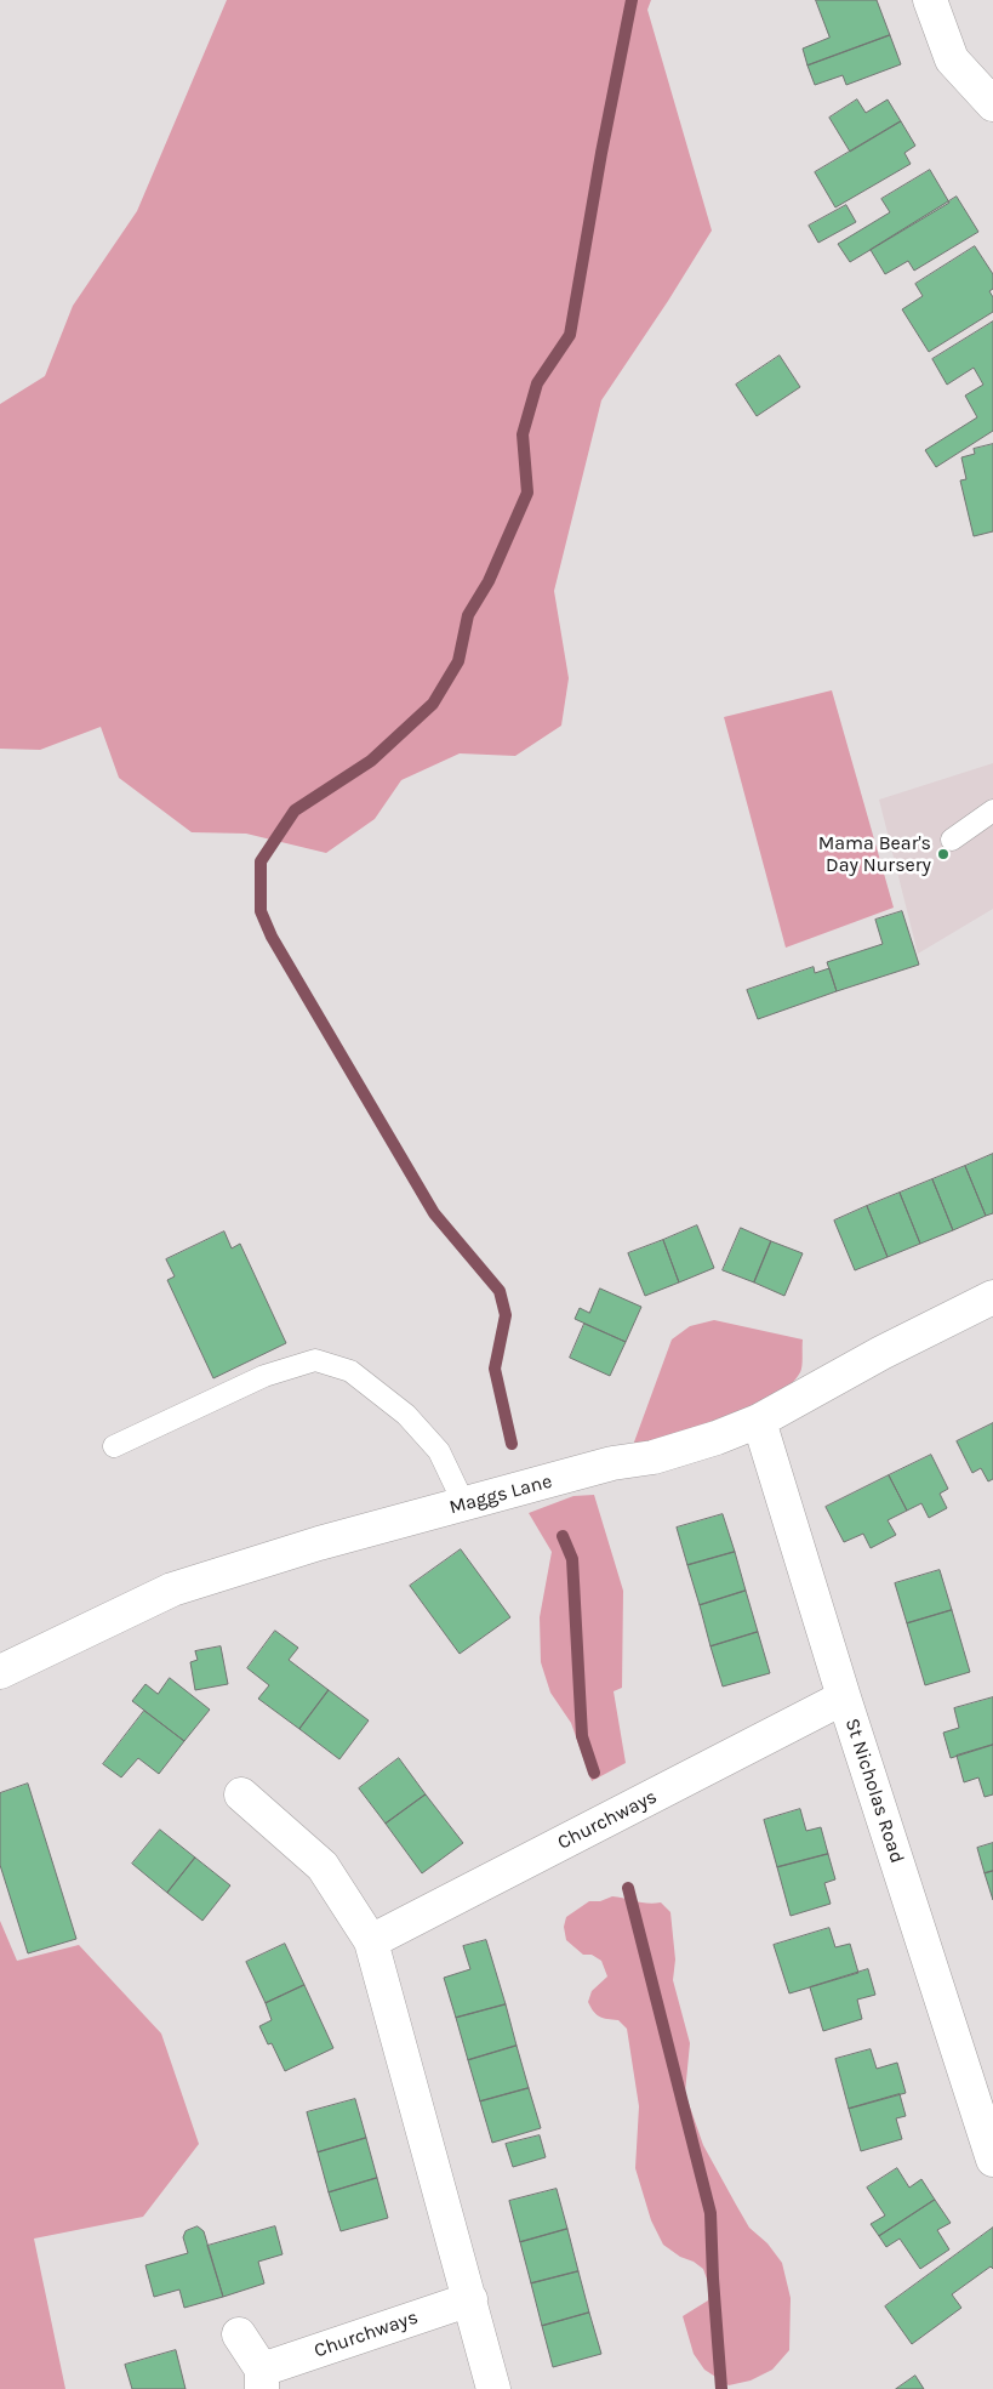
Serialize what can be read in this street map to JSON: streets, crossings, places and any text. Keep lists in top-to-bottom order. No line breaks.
{"streets":{"street":["Maggs Lane","St Nicholas Road","Churchways"]},"crossings":[["Maggs Lane","St Nicholas Road"],["St Nicholas Road","Churchways"]],"places":["Mama Bear's Day Nursery"]}
